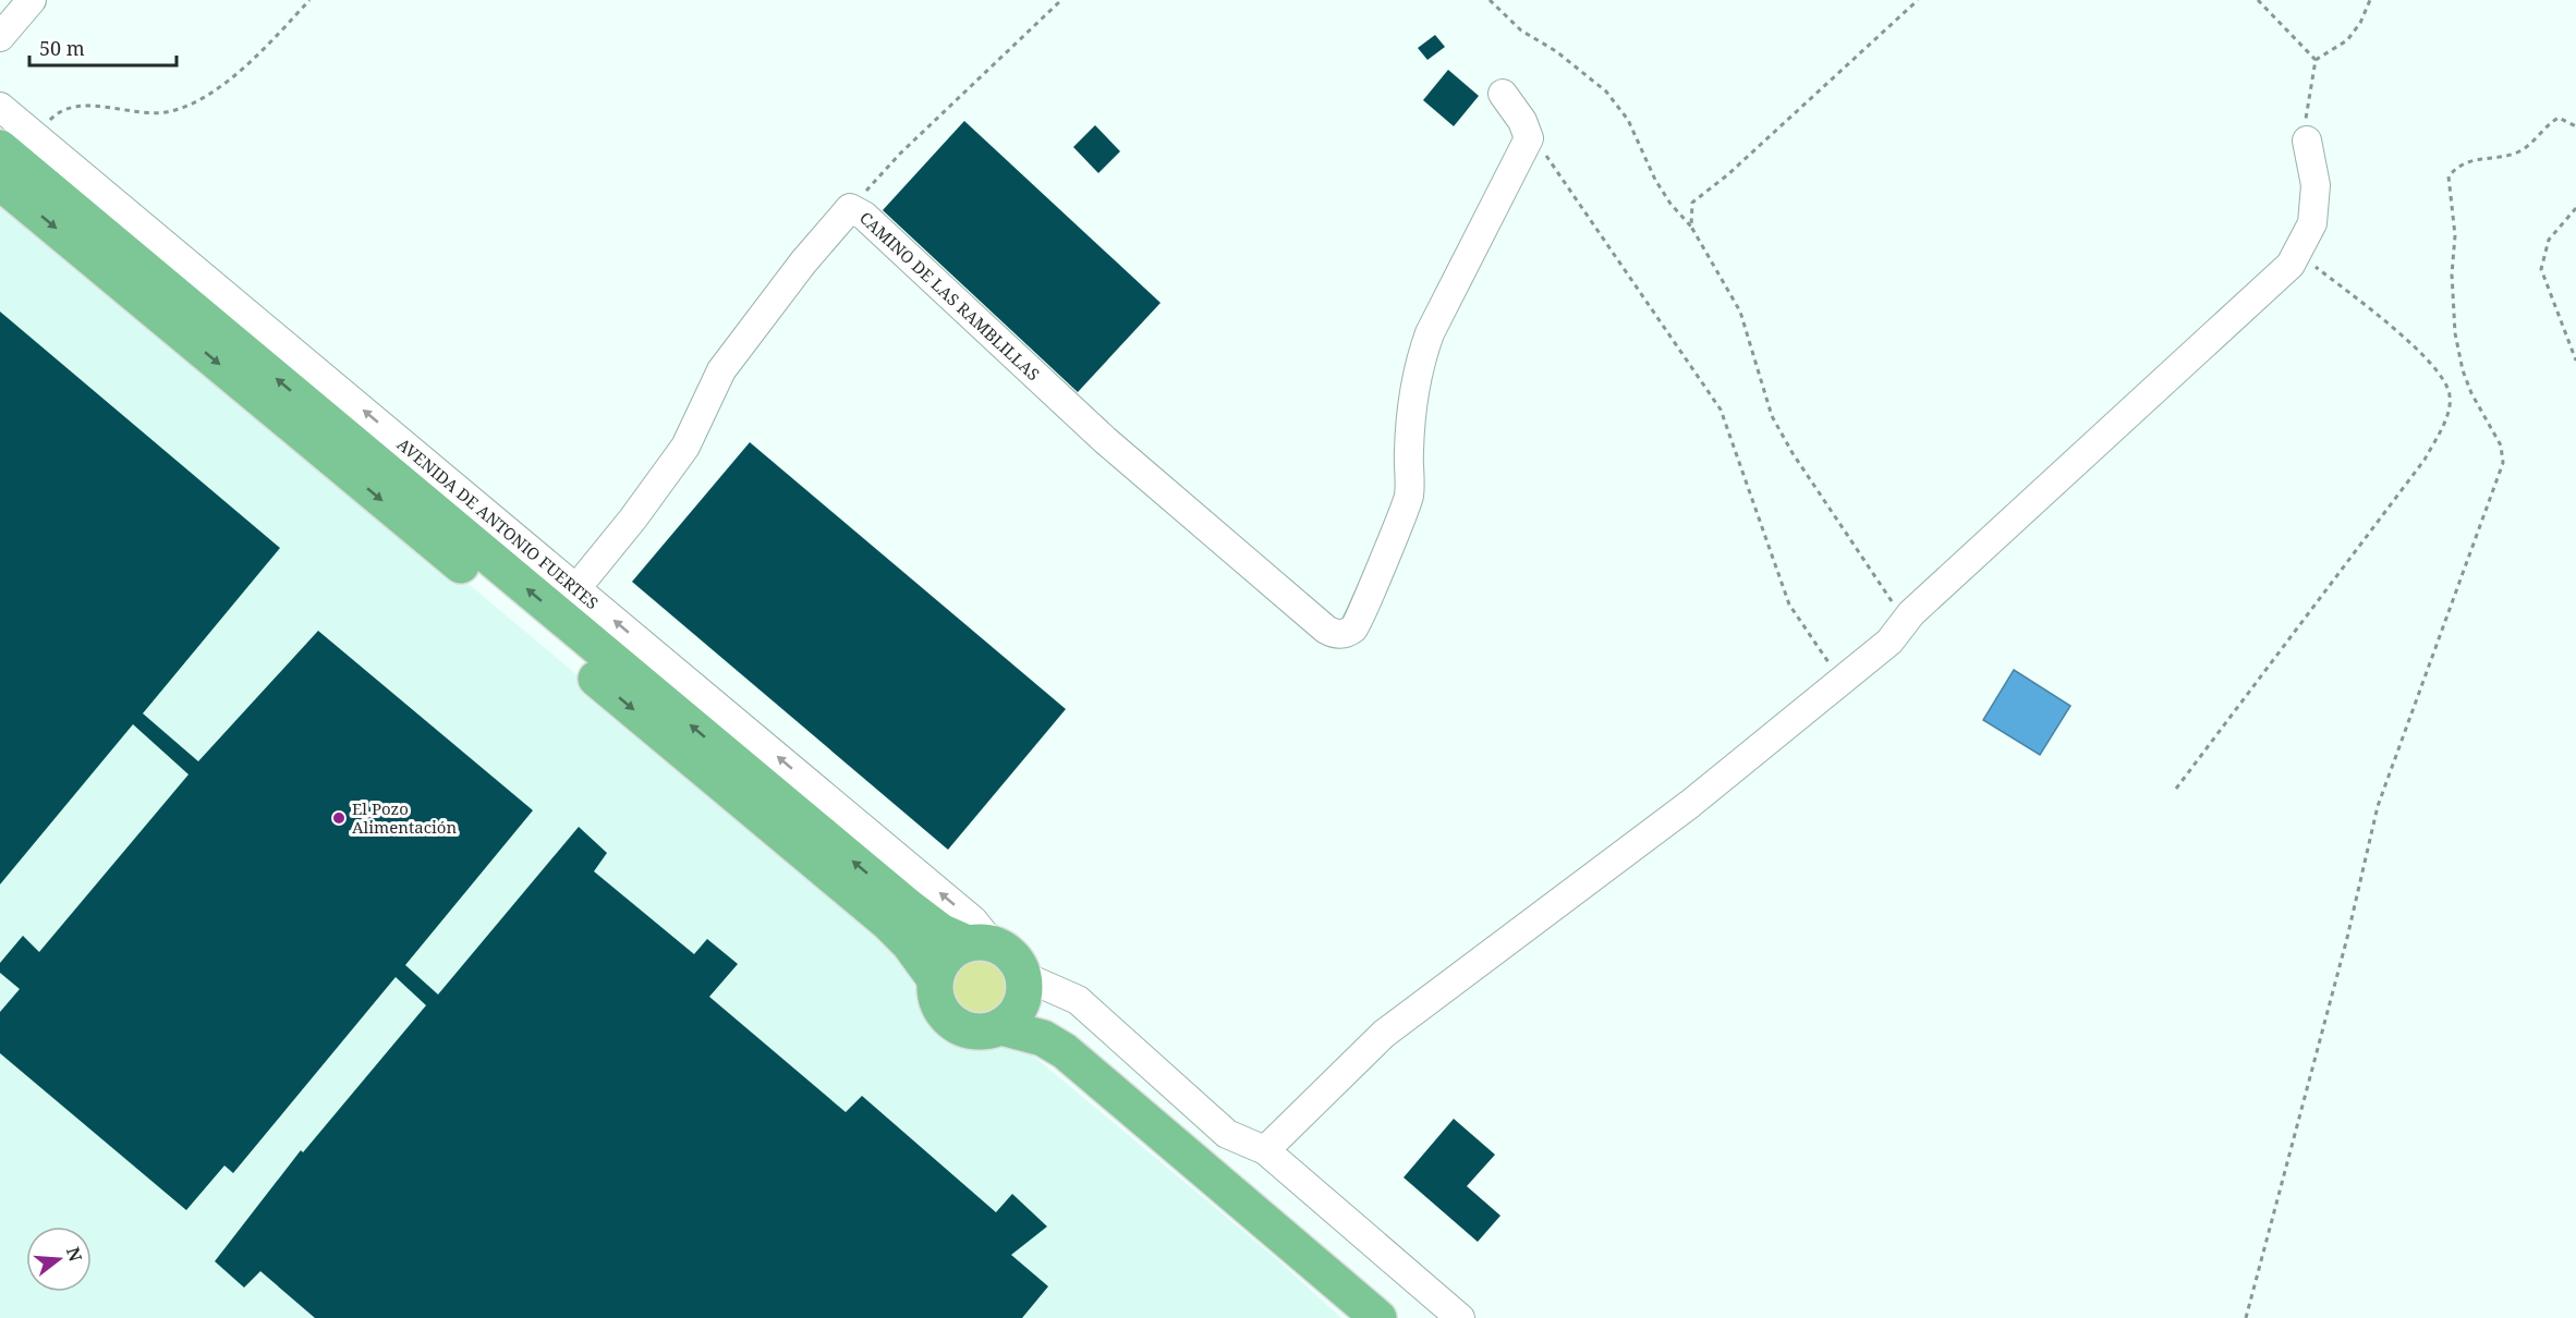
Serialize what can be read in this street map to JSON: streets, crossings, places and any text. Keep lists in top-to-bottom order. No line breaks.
{"streets":{"main road":["AVENIDA DE ANTONIO FUERTES"],"street":["CAMINO DE LAS RAMBLILLAS"]},"crossings":[["CAMINO DE LAS RAMBLILLAS","AVENIDA DE ANTONIO FUERTES"]],"one_way":["AVENIDA DE ANTONIO FUERTES"],"places":["El Pozo Alimentación"],"scale_bar":"50 m","north":"right"}
